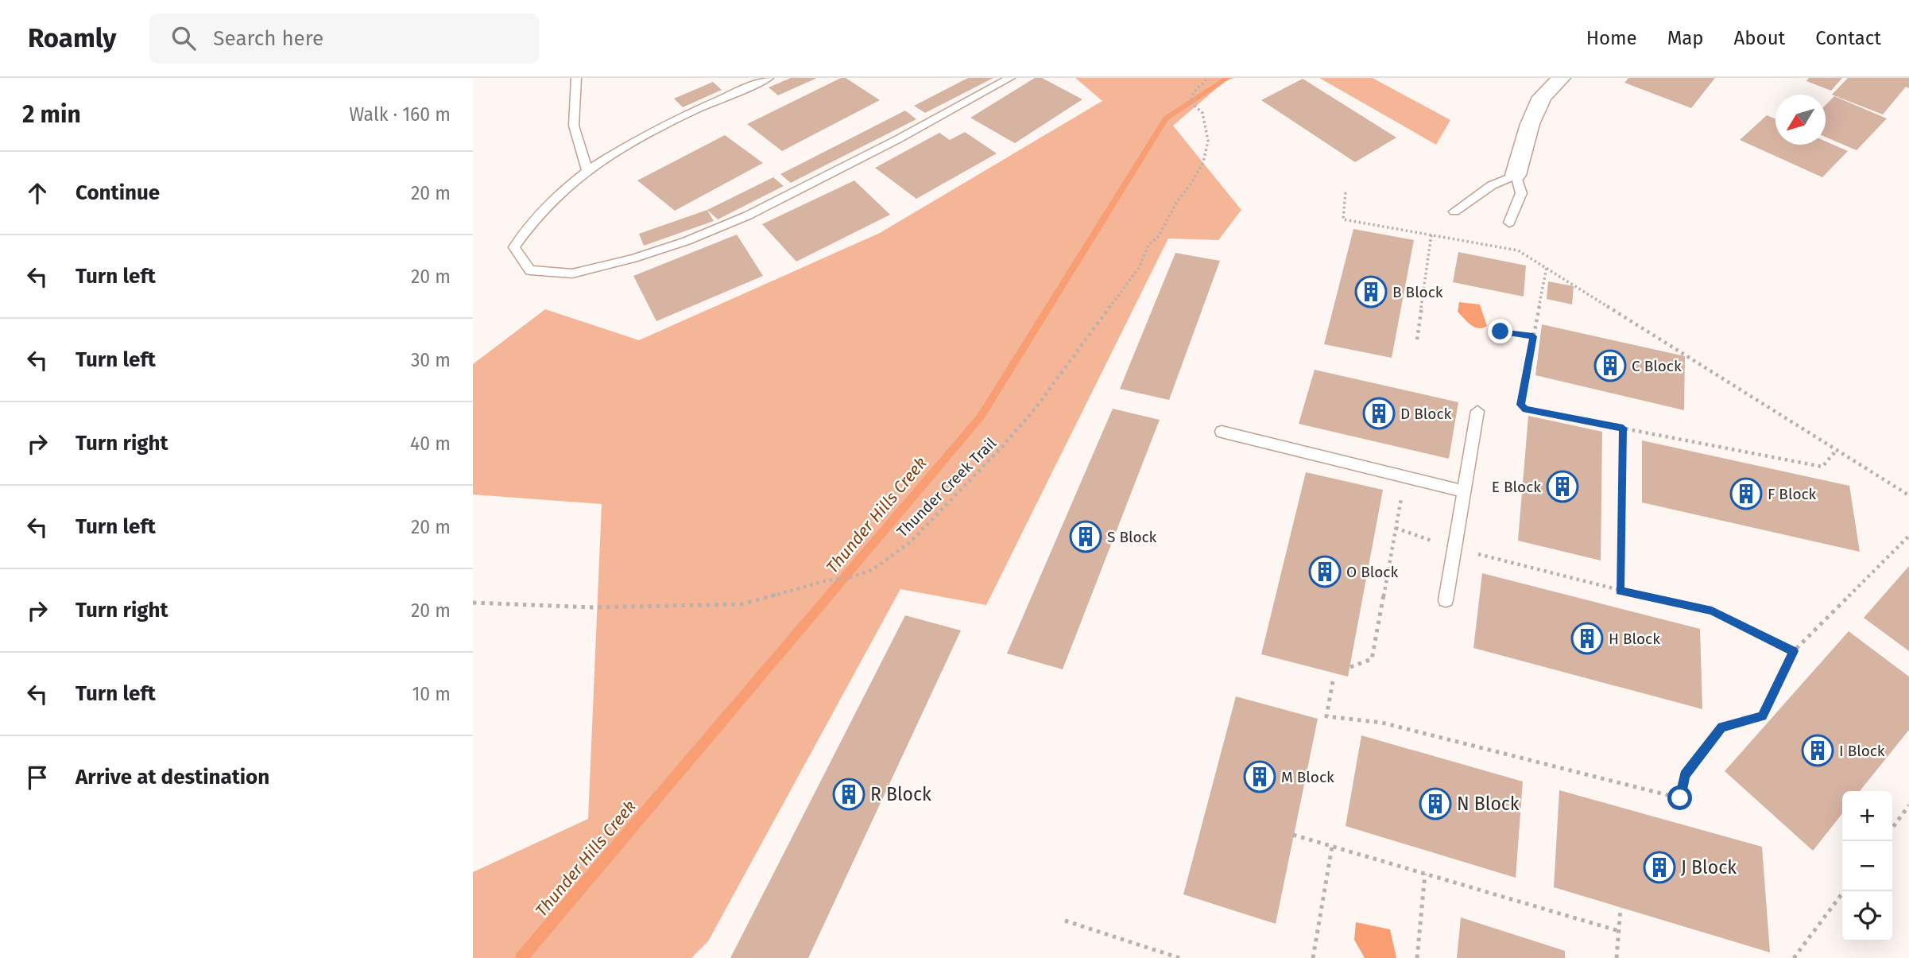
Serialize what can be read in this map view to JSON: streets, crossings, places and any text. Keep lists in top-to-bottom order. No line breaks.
{"streets":{"path":["Thunder Creek Trail"]},"water":["Thunder Hills Creek"],"places":{"building":["B Block","C Block","D Block","E Block","F Block","S Block","O Block","H Block","I Block","M Block","R Block","N Block","J Block"]},"north":"bottom left","page":{"header":"Roamly","search":"Search here","nav":["Home","Map","About","Contact"],"heading":["2 min","Walk · 160 m"],"list":[["Continue","20 m"],["Turn left","20 m"],["Turn left","30 m"],["Turn right","40 m"],["Turn left","20 m"],["Turn right","20 m"],["Turn left","10 m"],"Arrive at destination"],"map_buttons":["+","−"]}}
